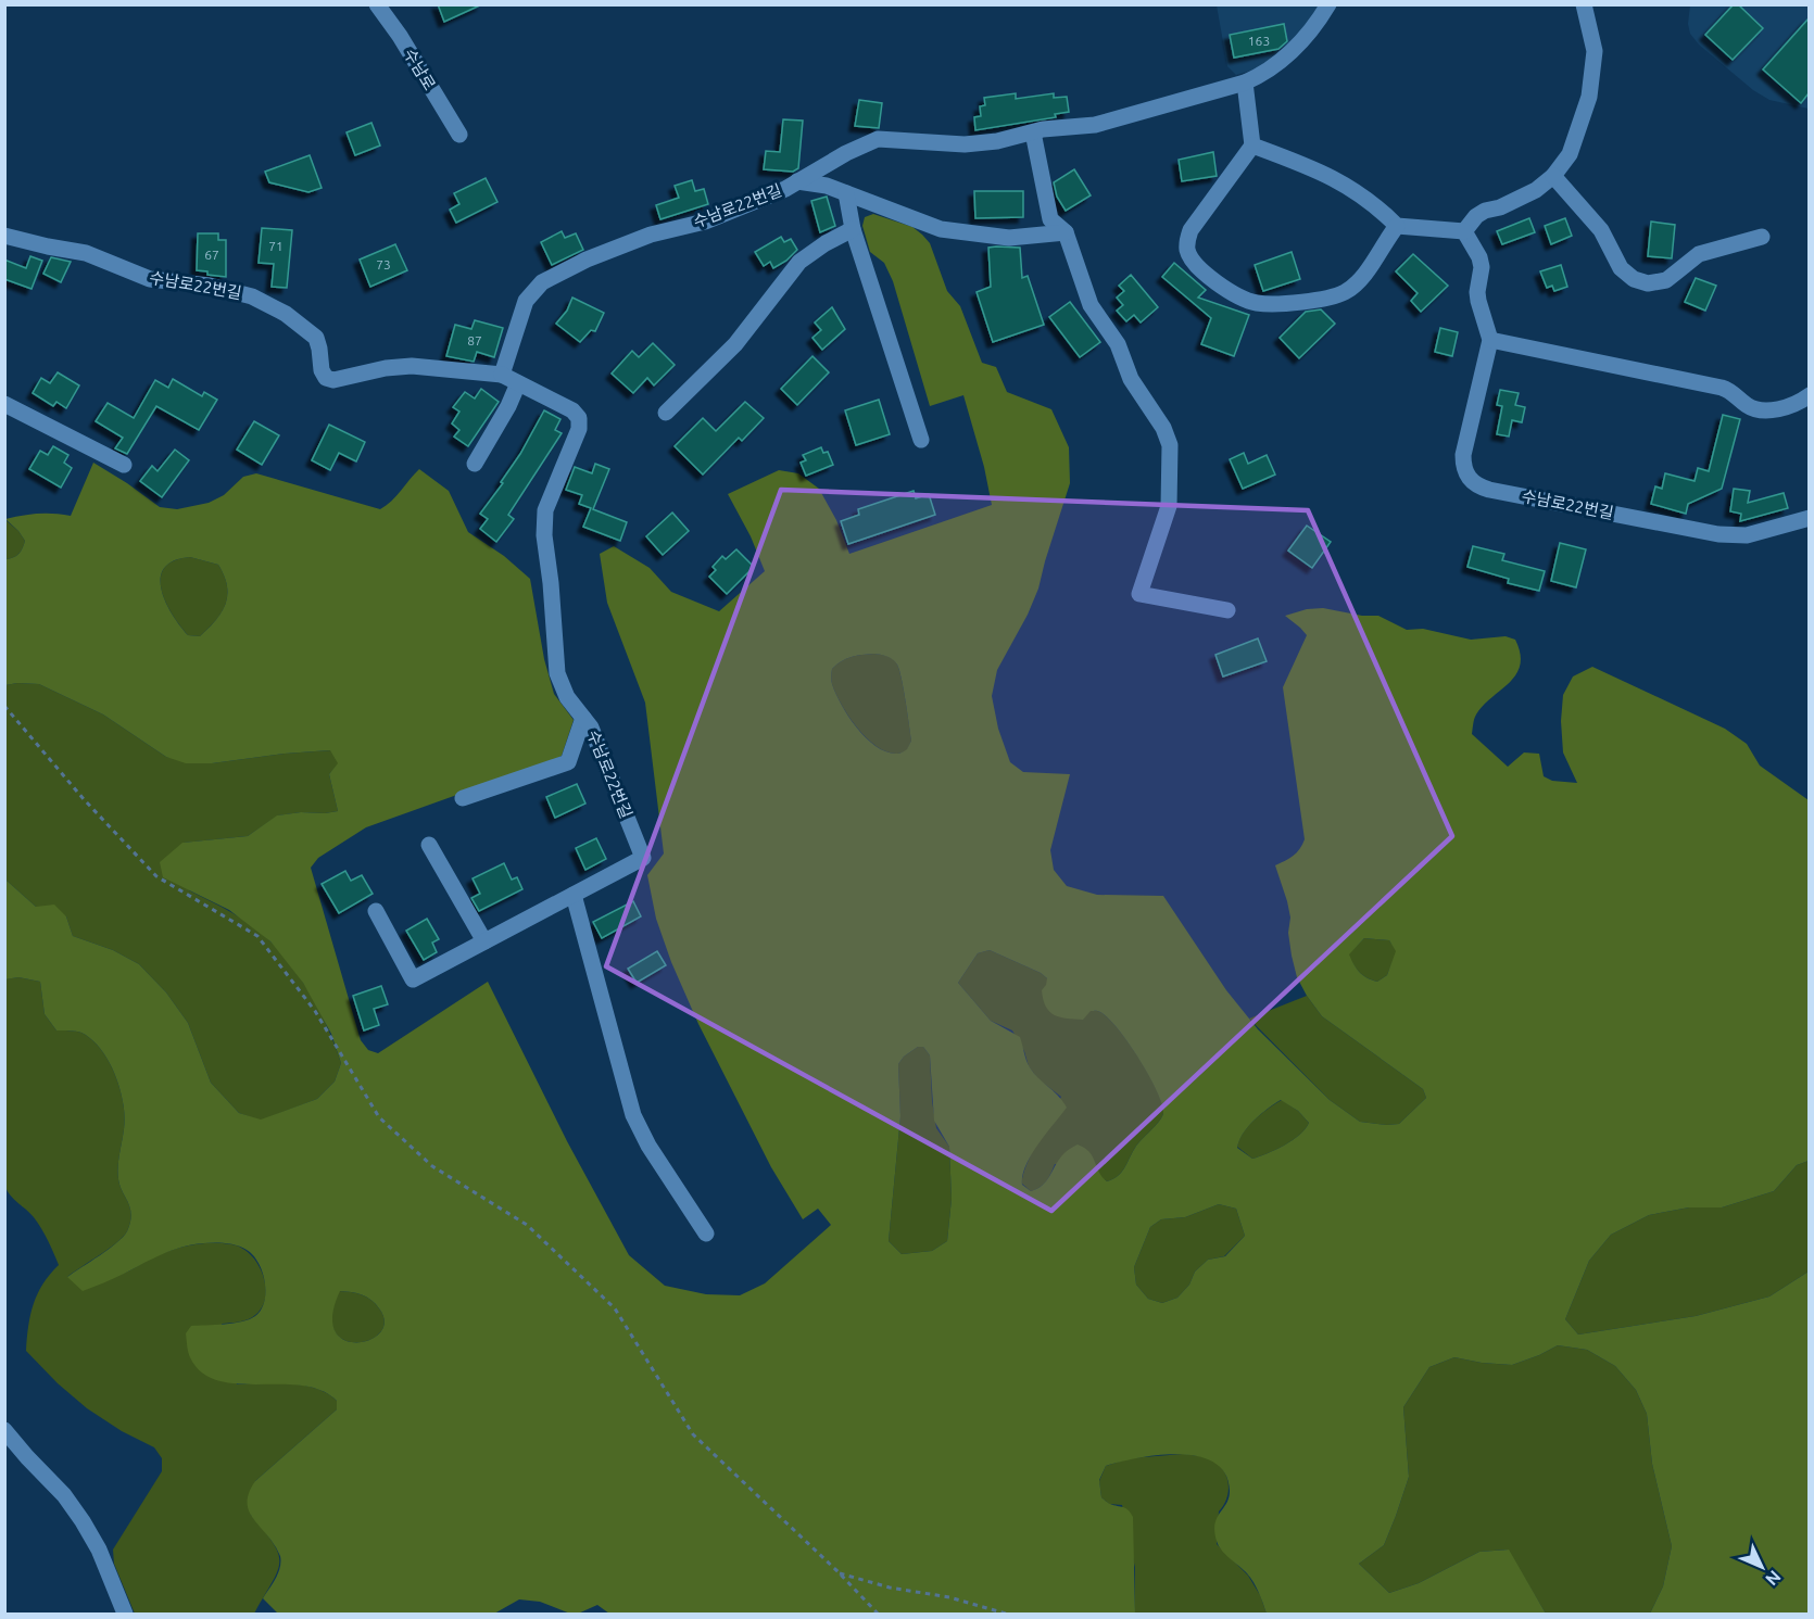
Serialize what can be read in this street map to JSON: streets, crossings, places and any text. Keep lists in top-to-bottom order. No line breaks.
{"streets":{"lane":["수남로","수남로22번길"]},"house_numbers":["163","71","67","73","87"],"north":"bottom right"}
